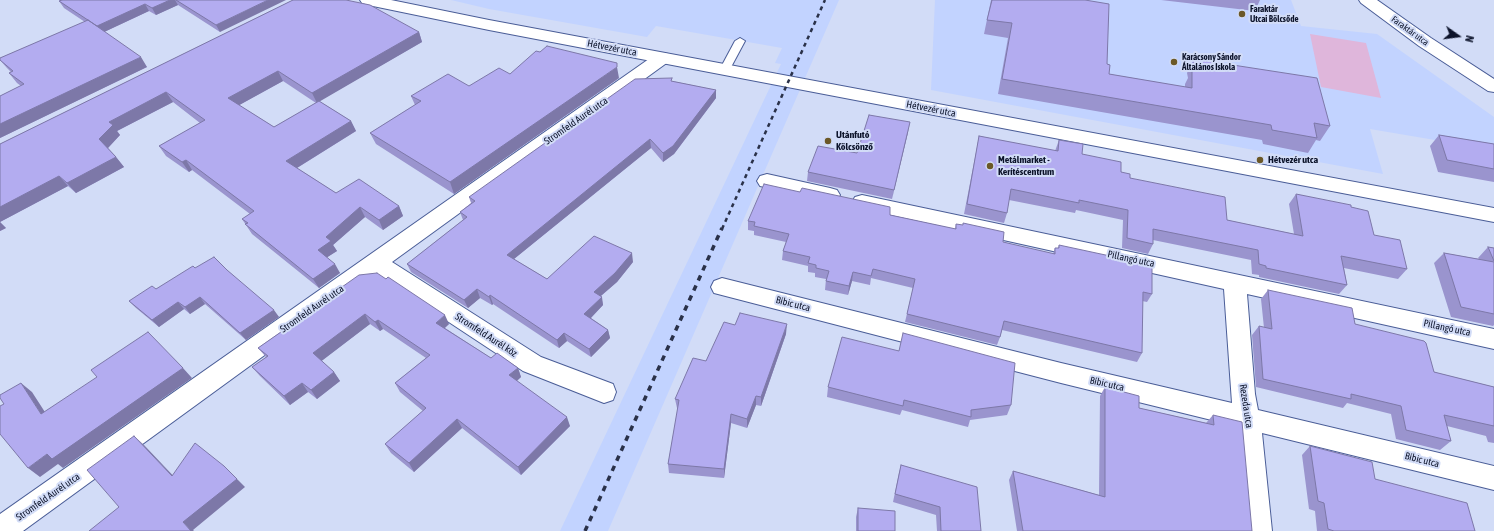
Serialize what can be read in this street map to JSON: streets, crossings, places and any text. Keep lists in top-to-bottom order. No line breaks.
{"streets":{"street":["Faraktár utca","Hétvezér utca","Stromfeld Aurél utca","Pillangó utca","Bíbic utca","Stromfeld Aurél köz","Rezeda utca"]},"crossings":[["Hétvezér utca","Stromfeld Aurél utca"],["Stromfeld Aurél utca","Stromfeld Aurél köz"],["Pillangó utca","Rezeda utca"],["Bíbic utca","Rezeda utca"]],"places":["Faraktár Utcai Bölcsőde","Karácsony Sándor Általános Iskola","Utánfutó Kölcsönző","Hétvezér utca","Metálmarket - Kerítéscentrum"],"north":"right"}
